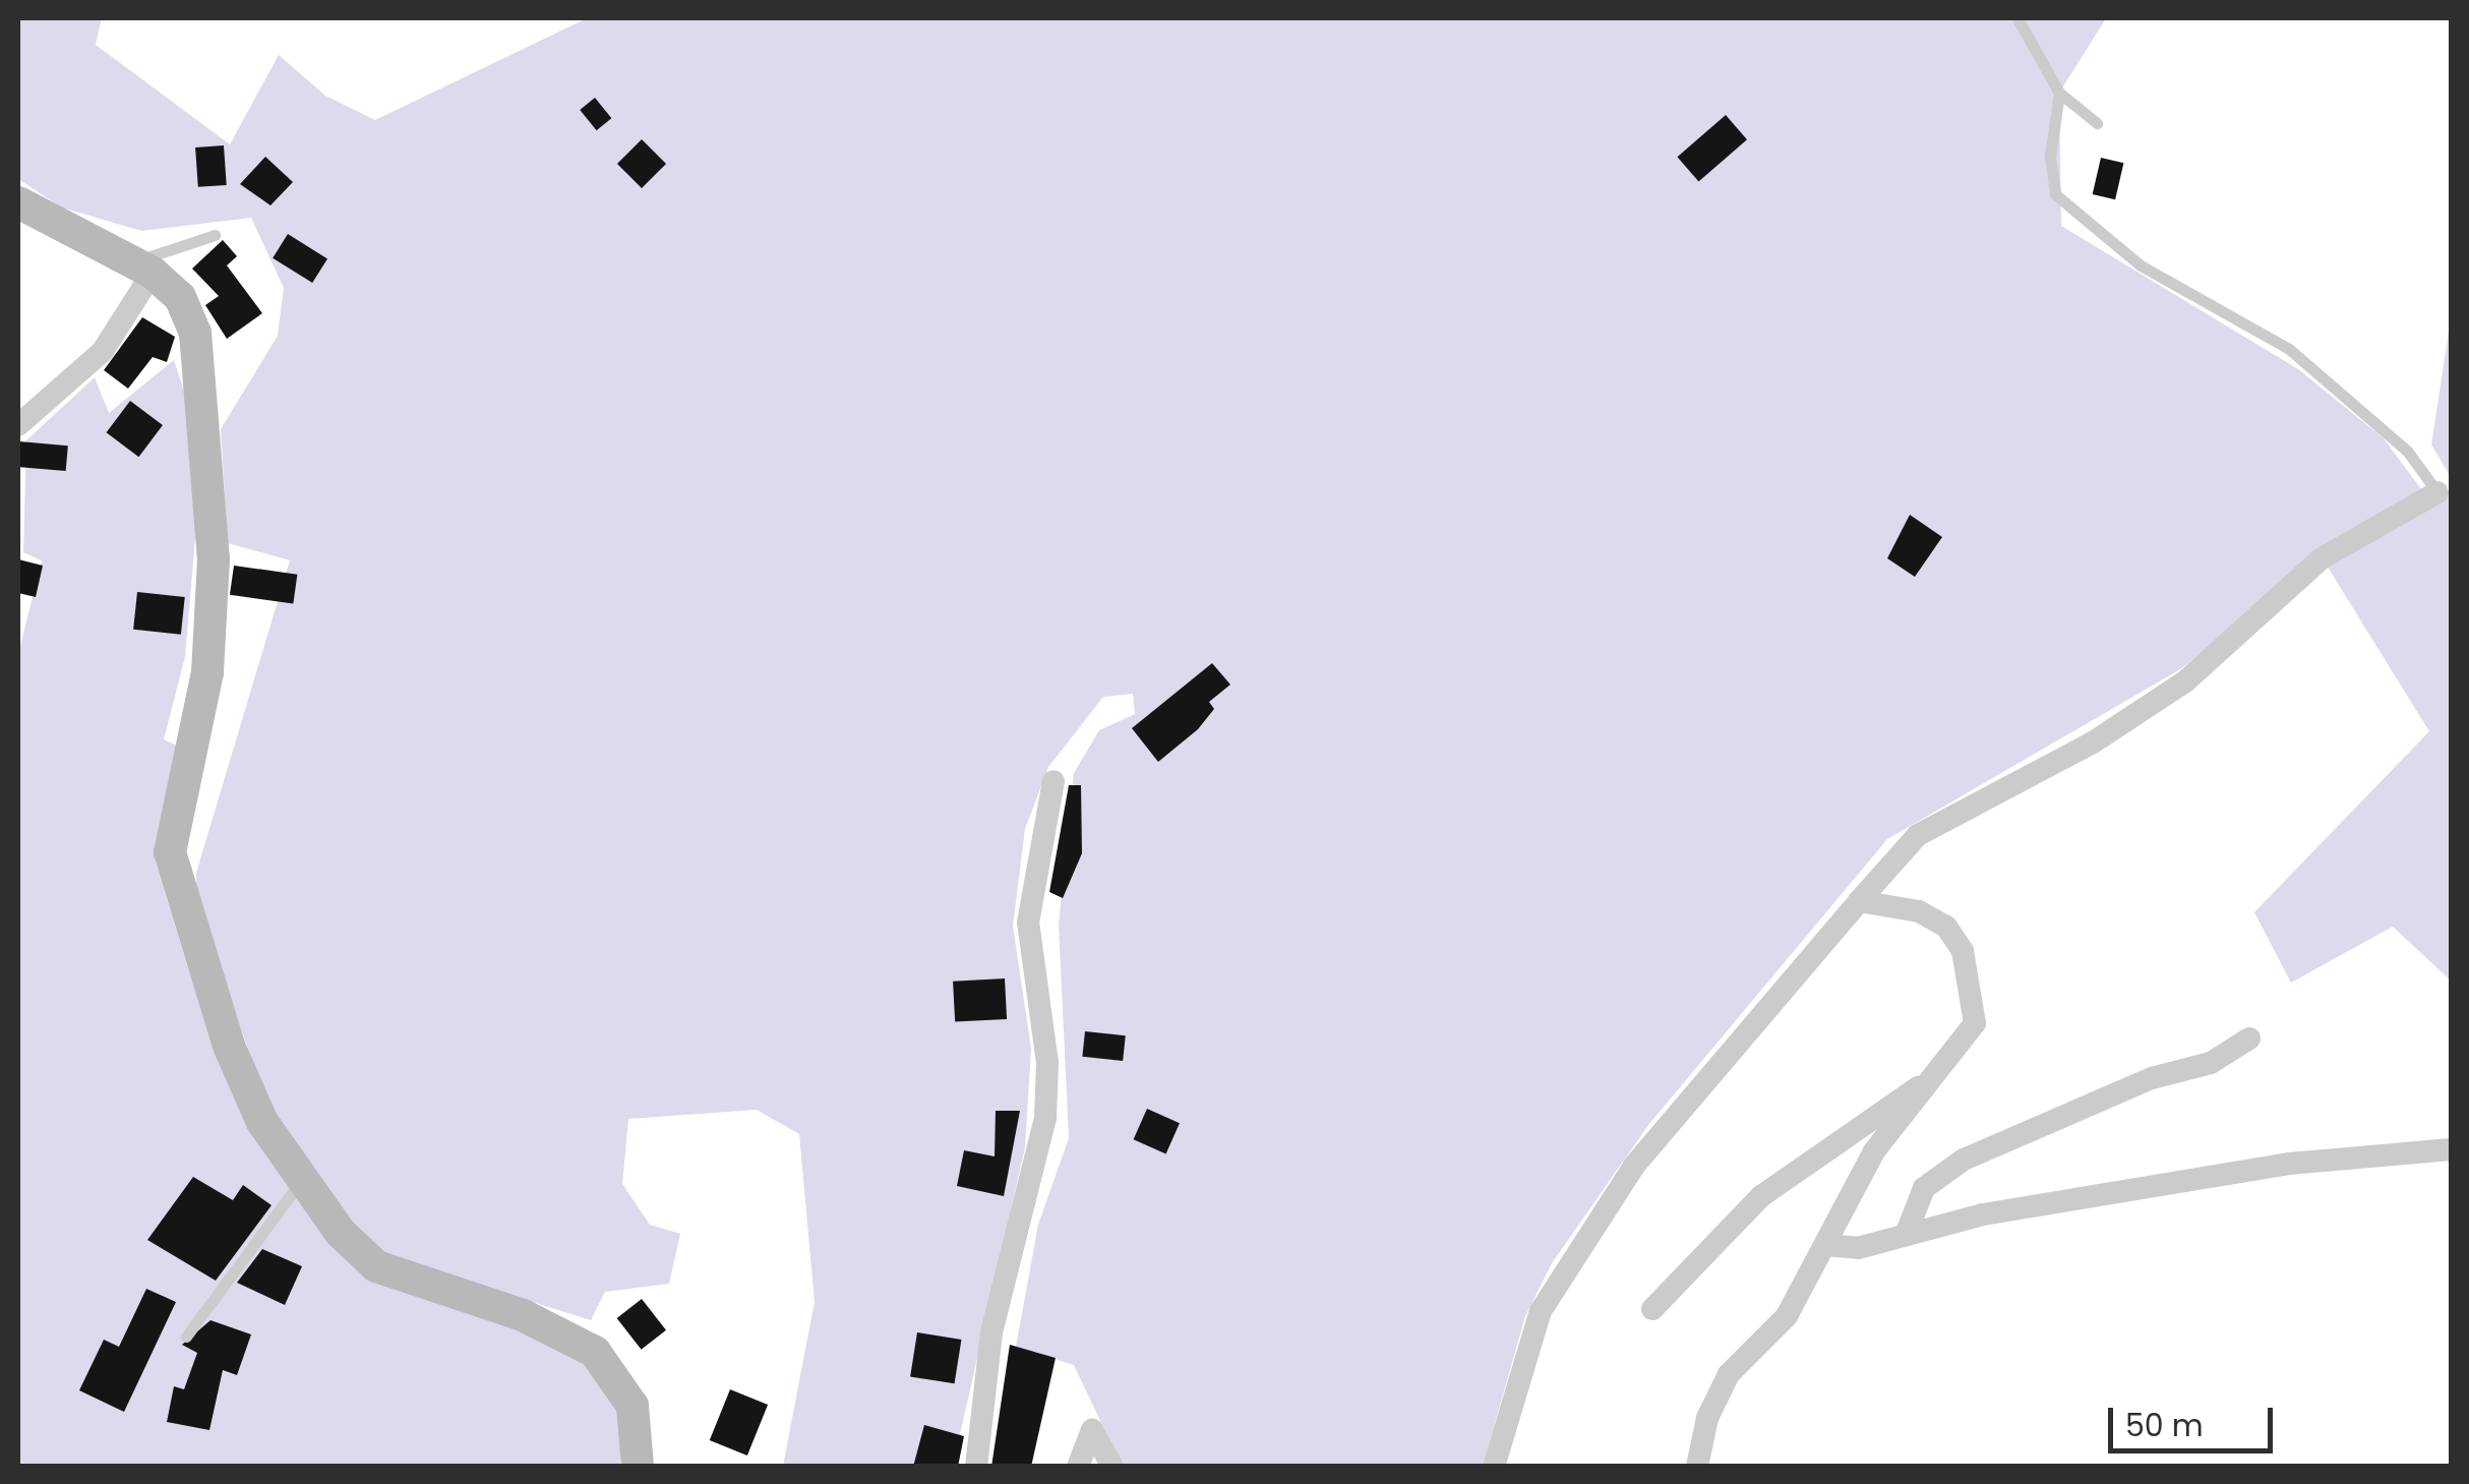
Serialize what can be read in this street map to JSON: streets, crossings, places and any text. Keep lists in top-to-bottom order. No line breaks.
{"scale_bar":"50 m"}
